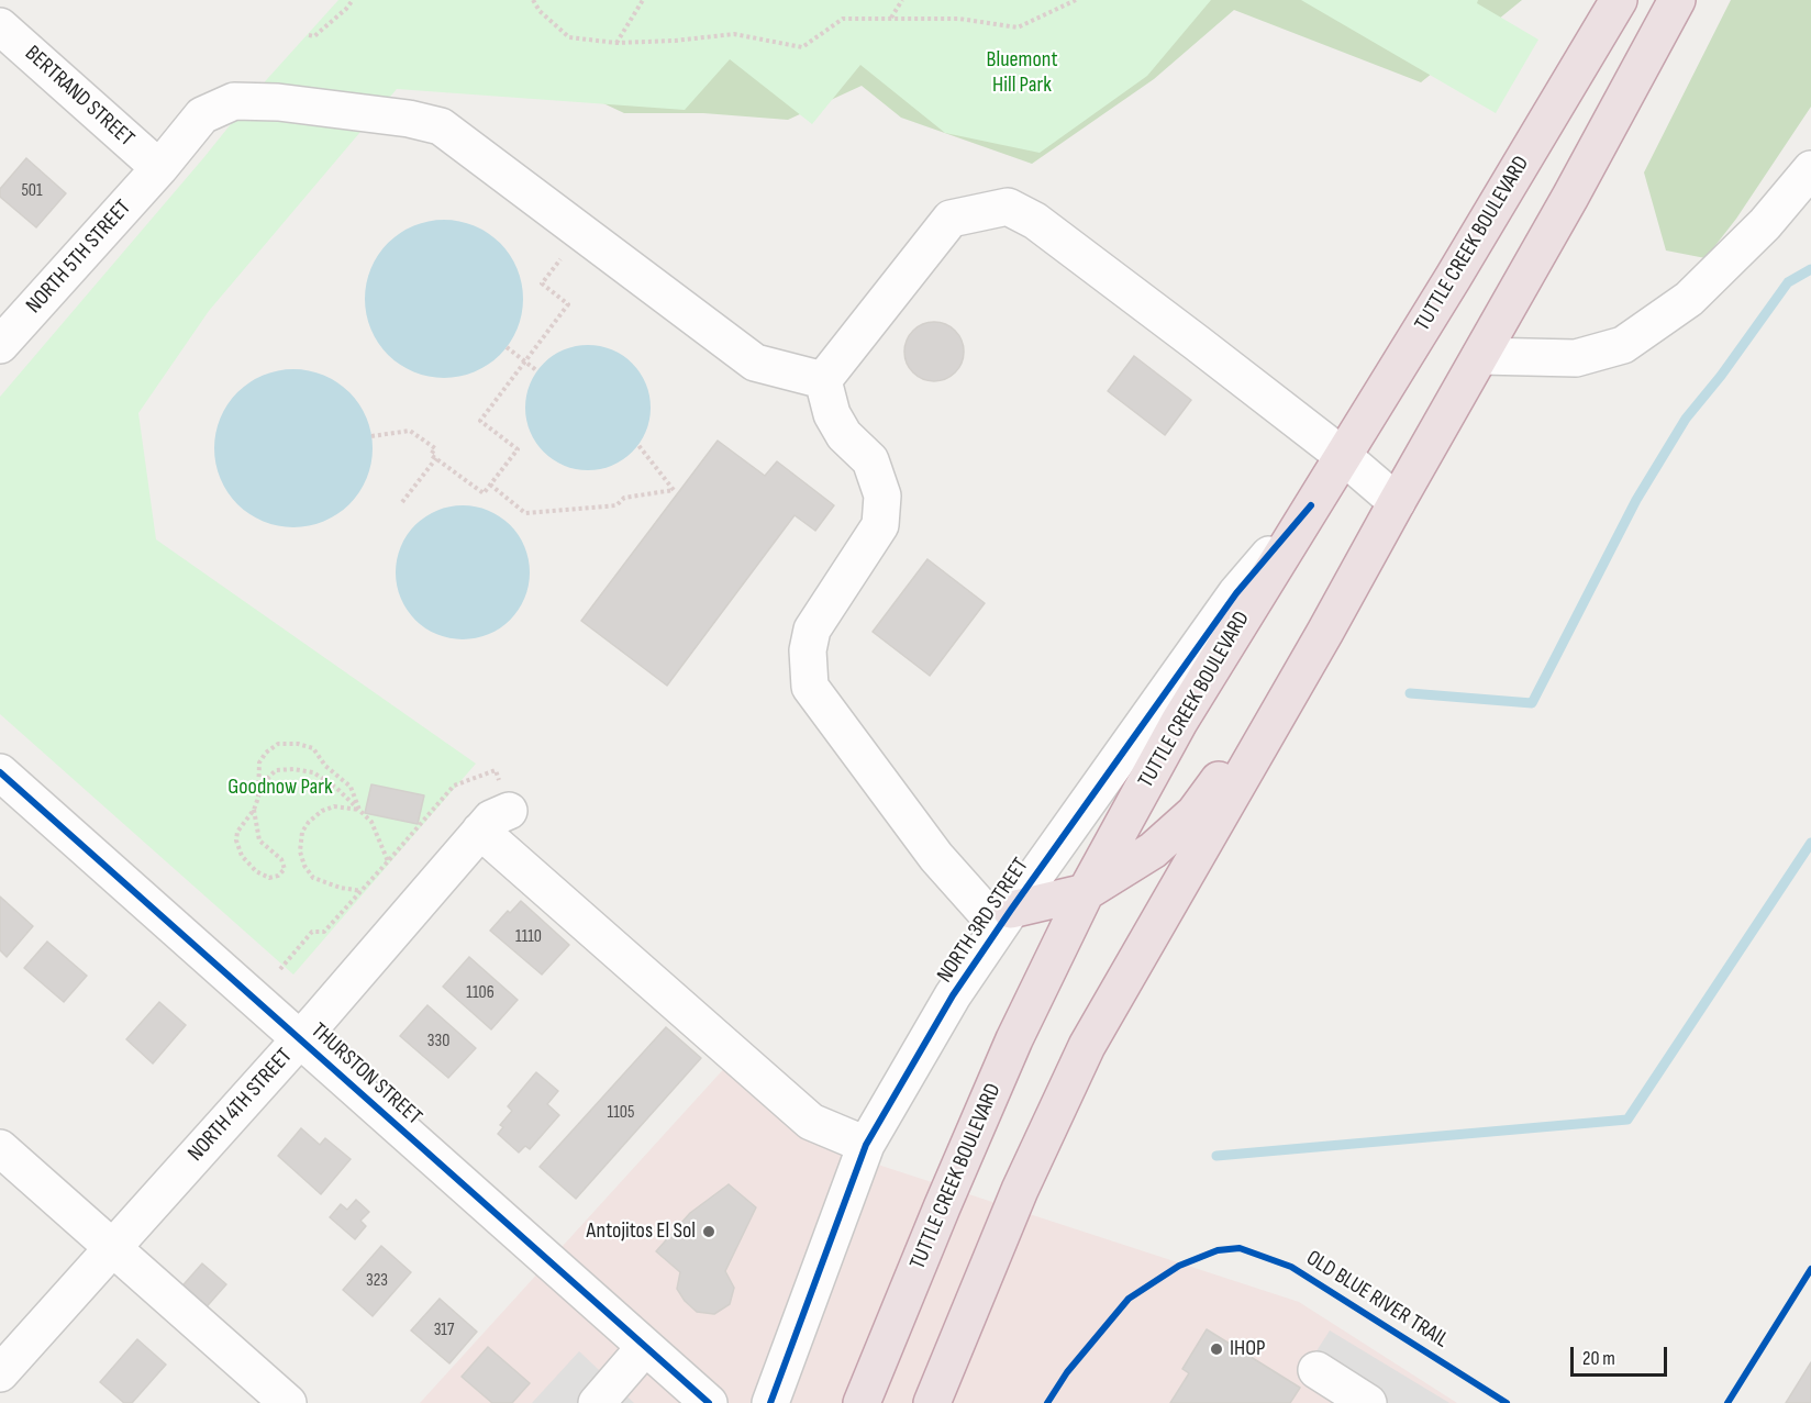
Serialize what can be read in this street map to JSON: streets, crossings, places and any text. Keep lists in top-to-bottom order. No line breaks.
{"streets":{"highway":["TUTTLE CREEK BOULEVARD"],"street":["BERTRAND STREET","NORTH 5TH STREET","NORTH 3RD STREET","THURSTON STREET","NORTH 4TH STREET"],"cycle path":["OLD BLUE RIVER TRAIL"]},"crossings":[["BERTRAND STREET","NORTH 5TH STREET"],["TUTTLE CREEK BOULEVARD","NORTH 3RD STREET"],["THURSTON STREET","NORTH 4TH STREET"]],"parks":["Bluemont Hill Park","Goodnow Park"],"places":["Antojitos El Sol","IHOP"],"house_numbers":["501","1110","1106","330","1105","323","317"],"scale_bar":"20 m"}
